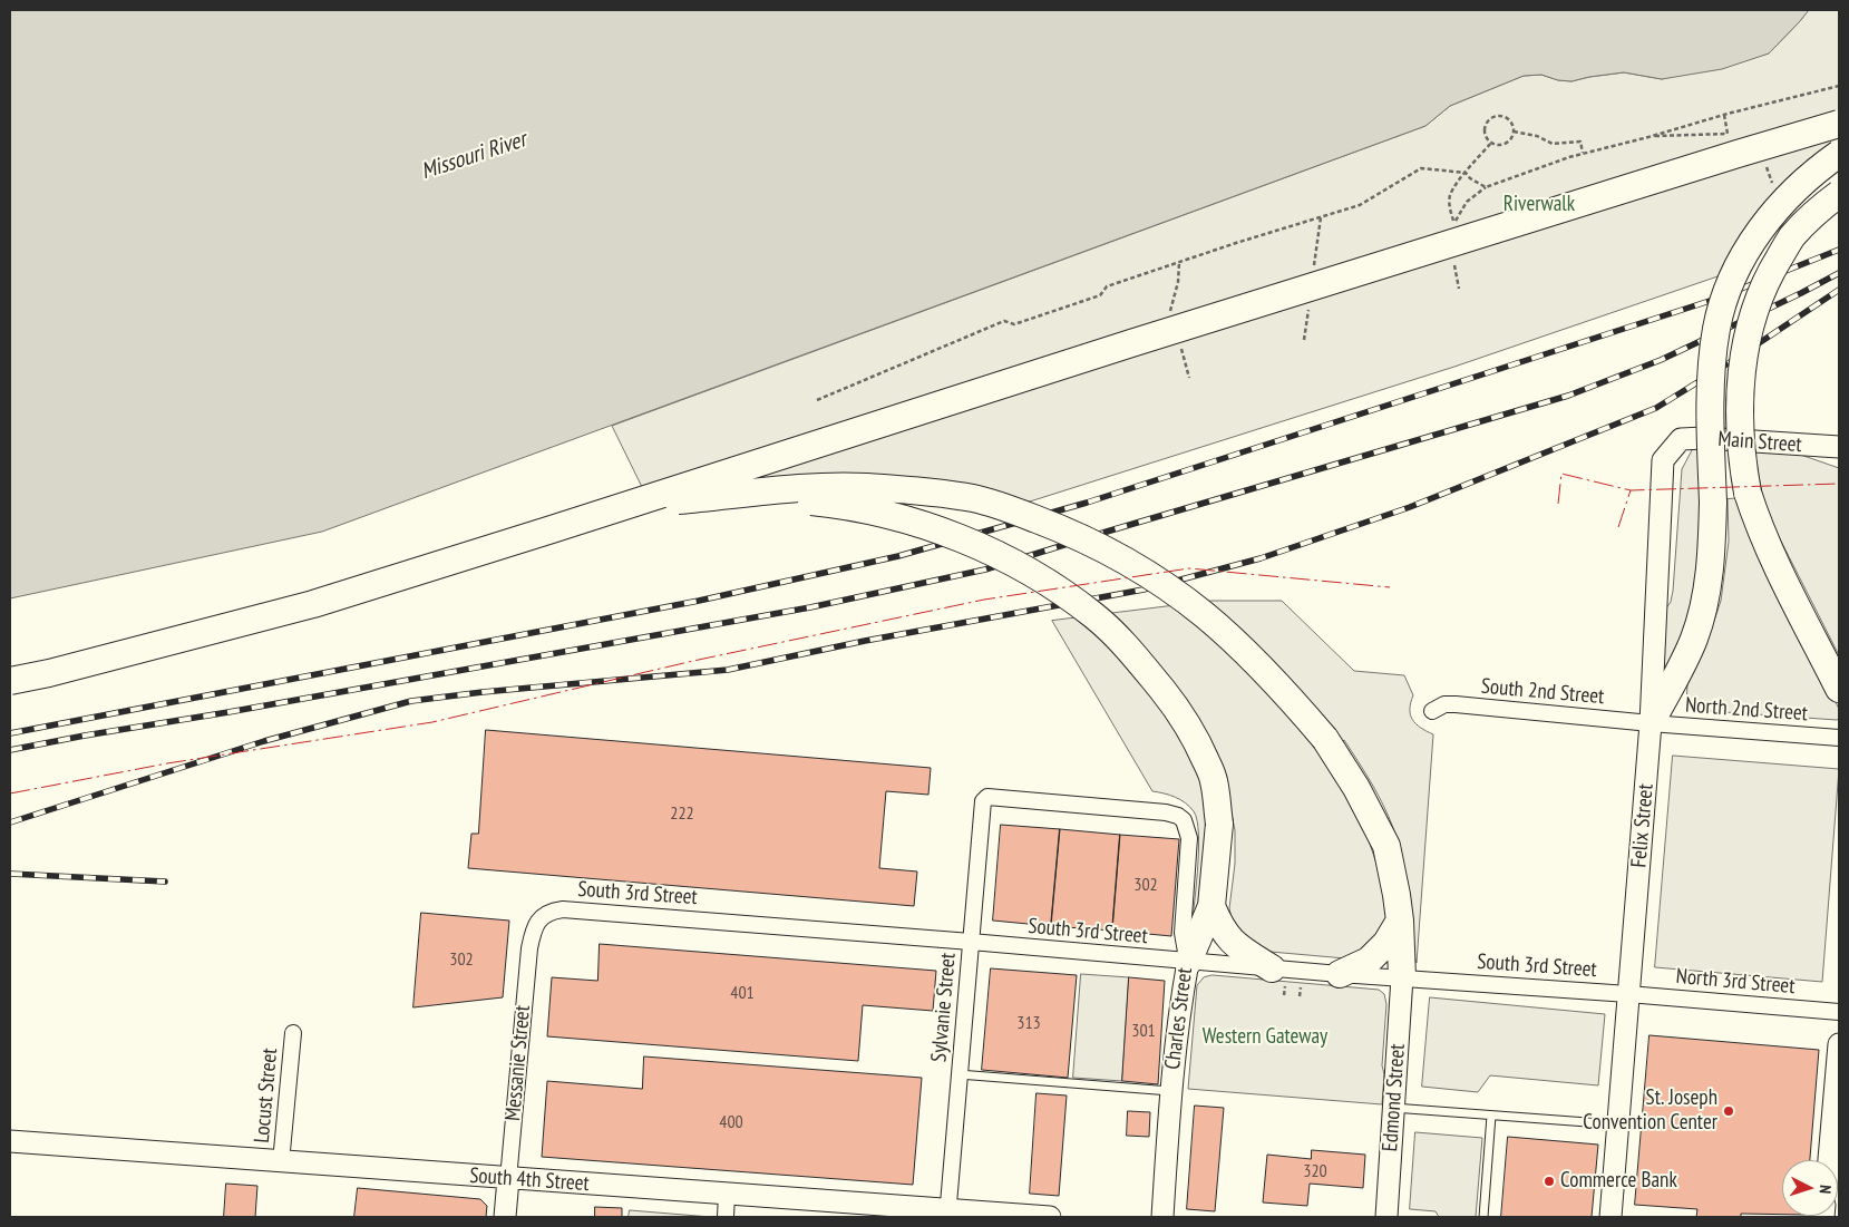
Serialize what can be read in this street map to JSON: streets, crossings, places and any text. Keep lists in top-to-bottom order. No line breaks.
{"streets":{"main road":["Main Street","Felix Street","Charles Street","Messanie Street","Edmond Street","South 4th Street"],"street":["South 2nd Street","North 2nd Street","South 3rd Street","North 3rd Street","Sylvanie Street","Locust Street"]},"crossings":[["Main Street","Felix Street"],["South 2nd Street","North 2nd Street"],["South 2nd Street","Felix Street"],["North 2nd Street","Felix Street"],["Felix Street","South 3rd Street"],["Felix Street","North 3rd Street"],["South 3rd Street","North 3rd Street"],["South 3rd Street","Sylvanie Street"],["South 3rd Street","Charles Street"],["South 3rd Street","Messanie Street"],["South 3rd Street","Edmond Street"],["Sylvanie Street","Charles Street"],["Sylvanie Street","South 4th Street"],["Messanie Street","South 4th Street"],["Locust Street","South 4th Street"]],"water":["Missouri River"],"parks":["Riverwalk","Western Gateway"],"places":["St. Joseph Convention Center","Commerce Bank"],"house_numbers":["222","302","302","401","313","301","400","320"],"north":"right"}
